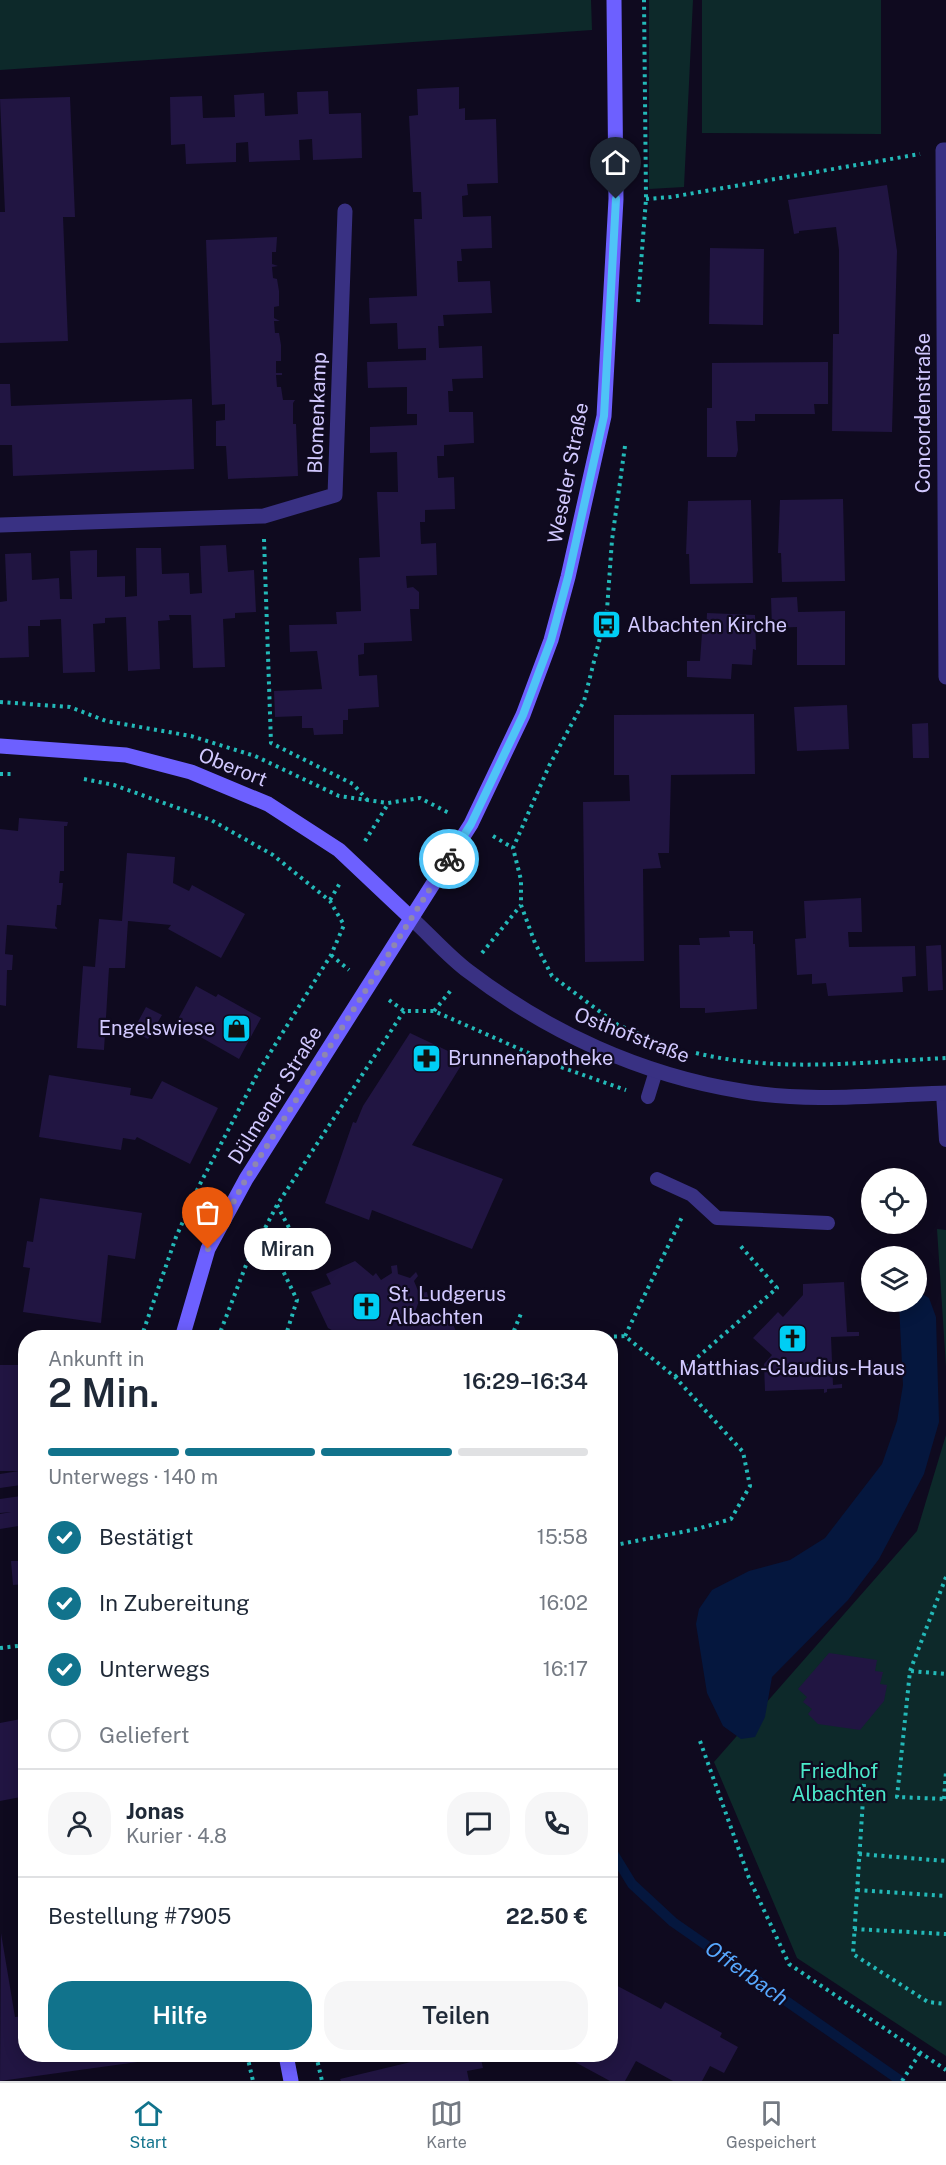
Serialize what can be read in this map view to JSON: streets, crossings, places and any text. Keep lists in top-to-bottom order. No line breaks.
{"streets":{"main road":["Weseler Straße","Oberort","Dülmener Straße"],"street":["Blomenkamp","Concordenstraße","Osthofstraße"]},"crossings":[["Weseler Straße","Oberort"],["Weseler Straße","Osthofstraße"],["Weseler Straße","Dülmener Straße"],["Oberort","Osthofstraße"],["Oberort","Dülmener Straße"],["Osthofstraße","Dülmener Straße"]],"water":["Offerbach"],"parks":["Friedhof Albachten"],"places":{"bus stop":["Albachten Kirche"],"shop":["Engelswiese"],"pharmacy":["Brunnenapotheke"],"other":["Miran"],"church":["St. Ludgerus Albachten","Matthias-Claudius-Haus"]},"page":{"bubble":"Miran","heading":["2 Min.","Ankunft in","16:29–16:34"],"panel":["Jonas","Kurier · 4.8","Bestellung #7905","22.50 €"],"bar":"Unterwegs · 140 m","list":[["Bestätigt","15:58"],["In Zubereitung","16:02"],["Unterwegs","16:17"],"Geliefert"],"buttons":["Hilfe","Teilen"],"tabs":["Start","Karte","Gespeichert"]}}
